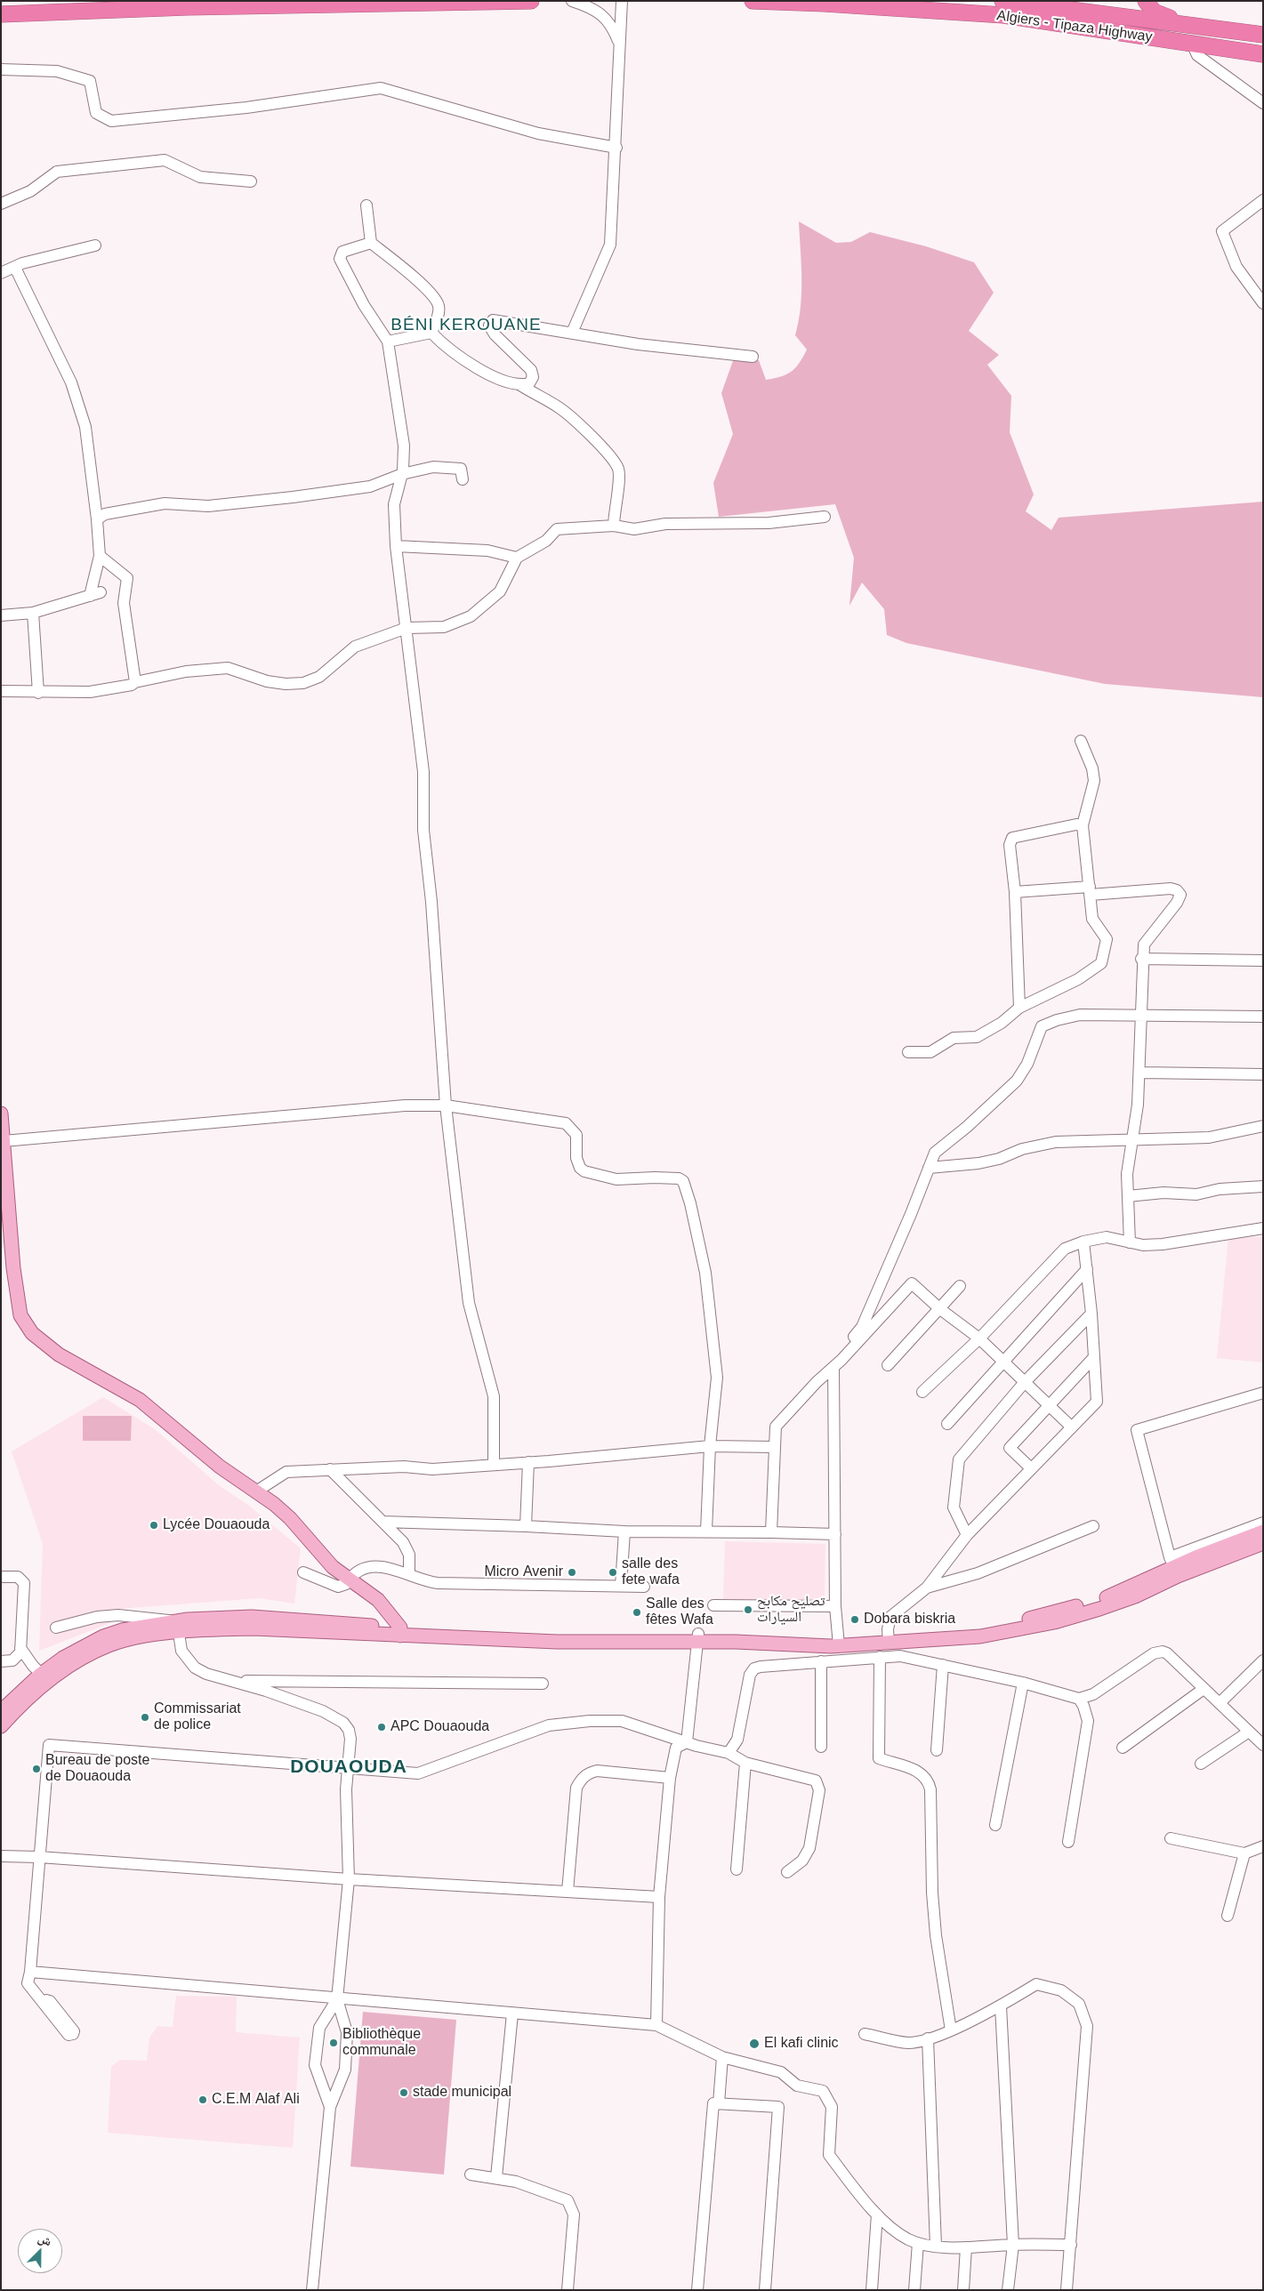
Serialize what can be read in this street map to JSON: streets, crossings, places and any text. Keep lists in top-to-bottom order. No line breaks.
{"streets":{"highway":["Algiers - Tipaza Highway"]},"districts":["BÉNI KEROUANE","DOUAOUDA"],"places":["Lycée Douaouda","Micro Avenir","salle des fete wafa","تصليح مكابح السيارات","Salle des fêtes Wafa","Dobara biskria","Commissariat de police","APC Douaouda","Bureau de poste de Douaouda","Bibliothèque communale","El kafi clinic","stade municipal","C.E.M Alaf Ali"],"north":"top right"}
